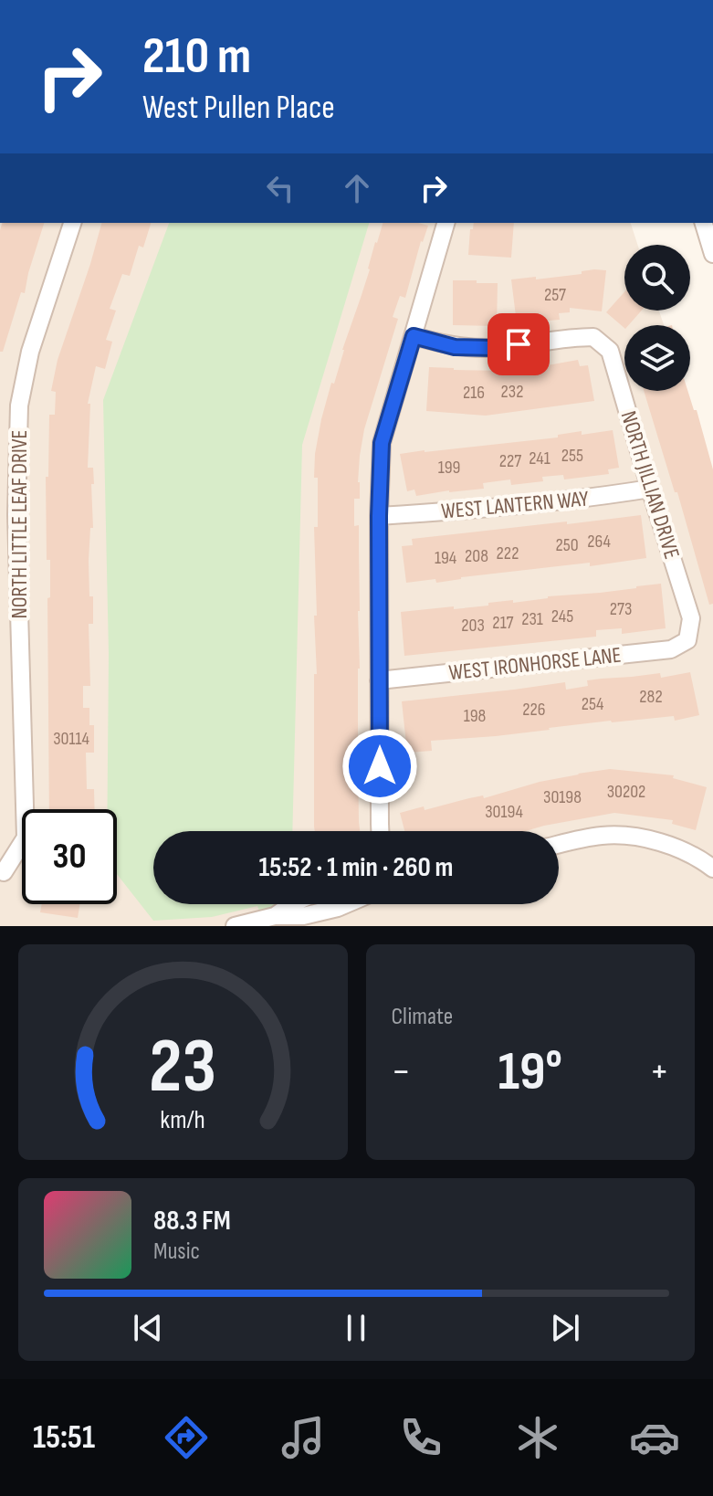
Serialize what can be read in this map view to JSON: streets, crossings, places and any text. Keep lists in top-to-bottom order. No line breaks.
{"streets":{"street":["NORTH JILLIAN DRIVE","WEST LANTERN WAY","NORTH LITTLE LEAF DRIVE","WEST IRONHORSE LANE"]},"crossings":[["NORTH JILLIAN DRIVE","WEST LANTERN WAY"],["NORTH JILLIAN DRIVE","WEST IRONHORSE LANE"]],"house_numbers":["257","232","216","255","241","227","199","264","250","222","208","194","273","245","231","217","203","282","254","226","198","30114","30202","30198","30194"],"page":{"turn":["210 m","West Pullen Place"],"limit":"30","trip":"15:52 · 1 min · 260 m","tile":"Climate","heat":["−","19°","+"],"song":["88.3 FM","Music"],"tabs":"15:51","gauge":["23","km/h"]}}
